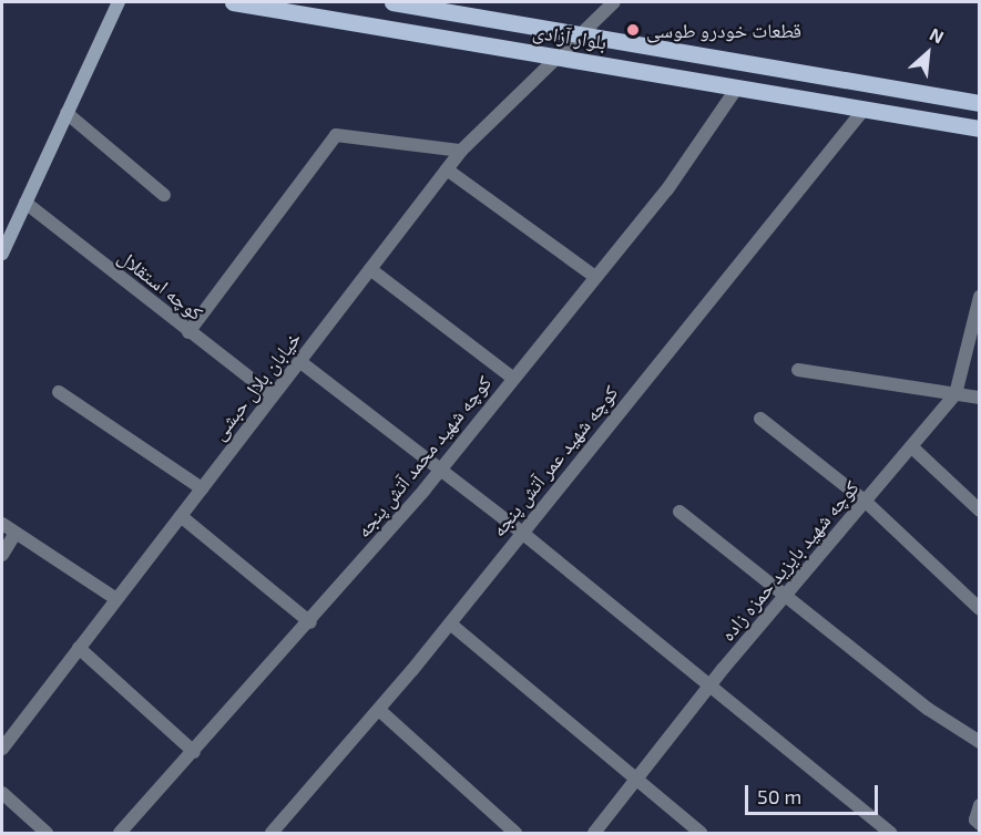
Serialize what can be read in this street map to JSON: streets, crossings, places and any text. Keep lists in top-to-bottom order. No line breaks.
{"streets":{"main road":["بلوار آزادی"],"street":["کوچه استقلال","خیابان بلال حبشی","کوچه شهید محمد آتش پنجه","کوچه شهید عمر آتش پنجه","کوچه شهید بایزید حمزه زاده"]},"crossings":[["بلوار آزادی","خیابان بلال حبشی"],["بلوار آزادی","کوچه شهید محمد آتش پنجه"],["بلوار آزادی","کوچه شهید عمر آتش پنجه"],["کوچه استقلال","خیابان بلال حبشی"]],"places":["قطعات خودرو طوسی"],"scale_bar":"50 m","north":"top right"}
